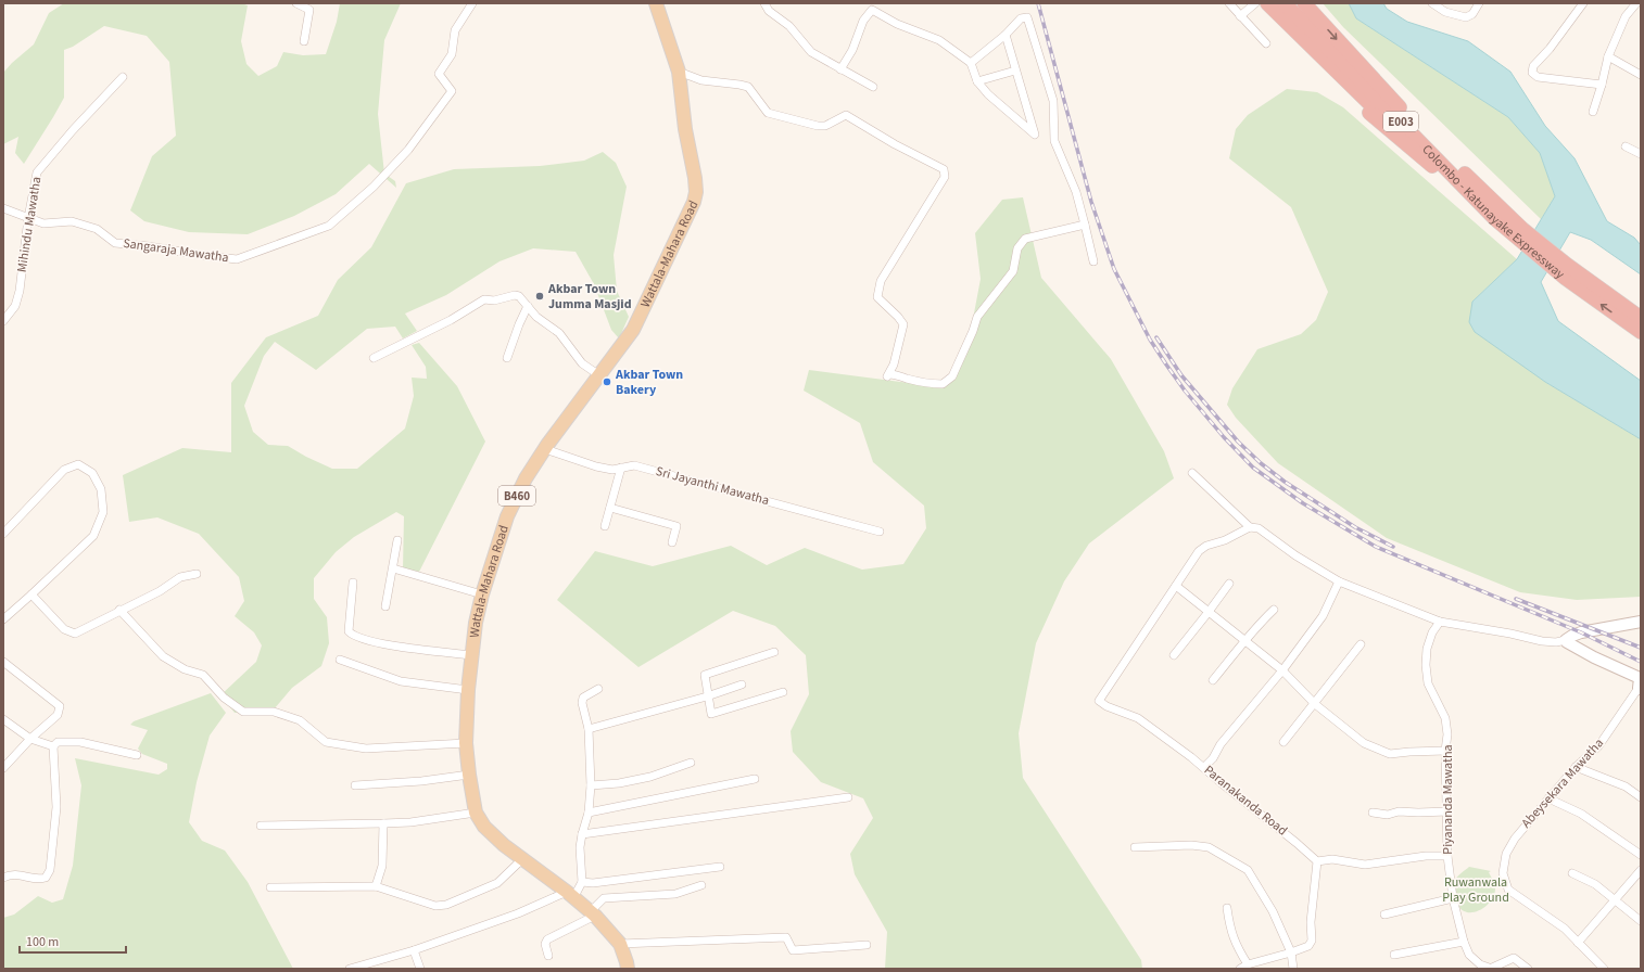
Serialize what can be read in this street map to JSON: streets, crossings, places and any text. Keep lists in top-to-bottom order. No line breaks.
{"streets":{"highway":["E003","Colombo - Katunayake Expressway"],"main road":["Wattala-Mahara Road","B460"],"street":["Mihindu Mawatha","Sangaraja Mawatha","Sri Jayanthi Mawatha","Abeysekara Mawatha","Piyananda Mawatha","Paranakanda Road"]},"crossings":[["Mihindu Mawatha","Sangaraja Mawatha"],["Wattala-Mahara Road","Sri Jayanthi Mawatha"]],"parks":["Ruwanwala Play Ground"],"places":["Akbar Town Jumma Masjid","Akbar Town Bakery"],"scale_bar":"100 m"}
